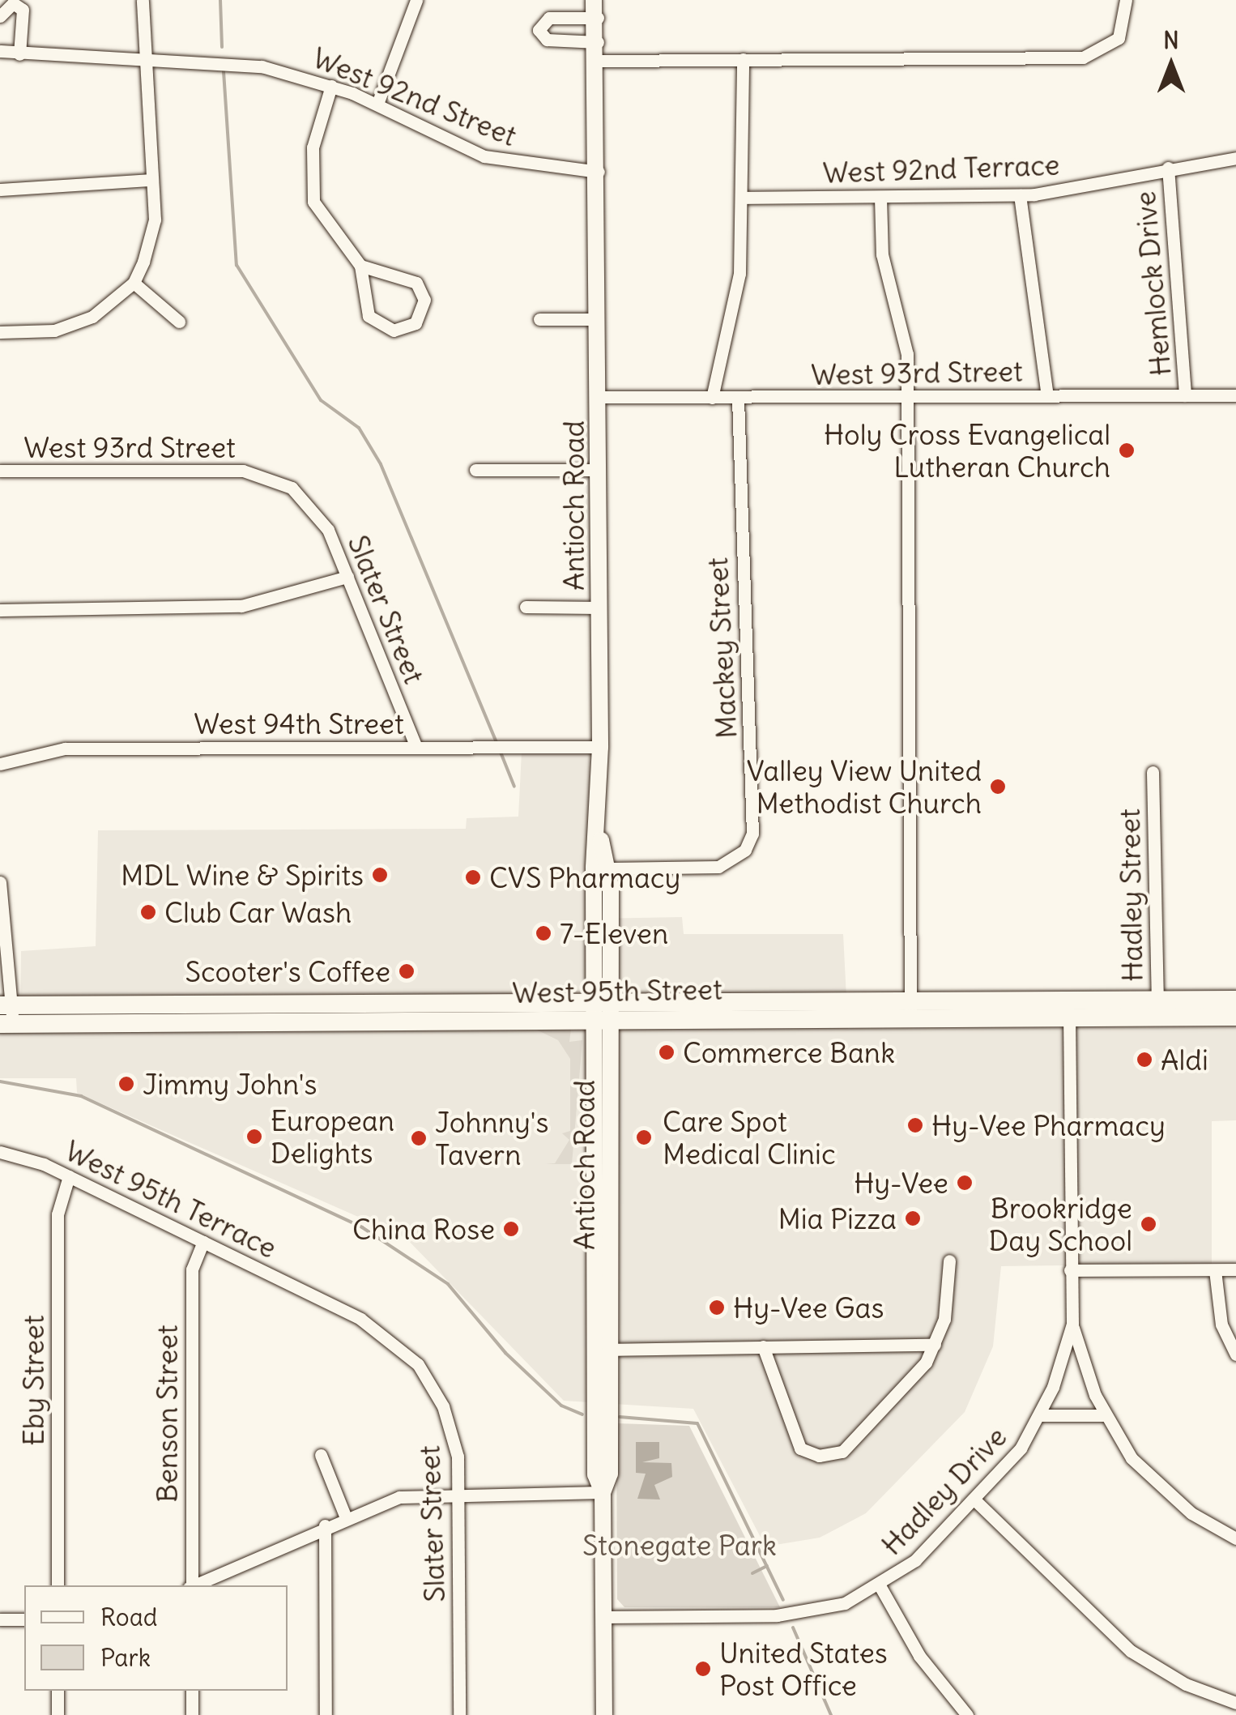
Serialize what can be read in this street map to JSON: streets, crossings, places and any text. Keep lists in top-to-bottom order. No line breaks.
{"streets":{"main road":["Antioch Road","West 95th Street"],"street":["West 92nd Street","West 92nd Terrace","Hemlock Drive","West 93rd Street","Slater Street","Mackey Street","West 94th Street","Hadley Street","West 95th Terrace","Eby Street","Benson Street","Hadley Drive"]},"crossings":[["West 92nd Street","Antioch Road"],["West 92nd Terrace","Hemlock Drive"],["Hemlock Drive","West 93rd Street"],["West 93rd Street","Antioch Road"],["West 93rd Street","Slater Street"],["West 93rd Street","Mackey Street"],["Antioch Road","Mackey Street"],["Antioch Road","West 94th Street"],["Antioch Road","West 95th Street"],["Antioch Road","Hadley Drive"],["Slater Street","West 94th Street"],["Slater Street","West 95th Terrace"],["Hadley Street","West 95th Street"],["West 95th Street","Hadley Drive"],["West 95th Terrace","Eby Street"],["West 95th Terrace","Benson Street"]],"parks":["Stonegate Park"],"places":["Holy Cross Evangelical Lutheran Church","Valley View United Methodist Church","MDL Wine & Spirits","CVS Pharmacy","Club Car Wash","7-Eleven","Scooter's Coffee","Commerce Bank","Aldi","Jimmy John's","Hy-Vee Pharmacy","European Delights","Care Spot Medical Clinic","Johnny's Tavern","Hy-Vee","Mia Pizza","Brookridge Day School","China Rose","Hy-Vee Gas","United States Post Office"],"legend":["Road","Park"],"north":"top"}
